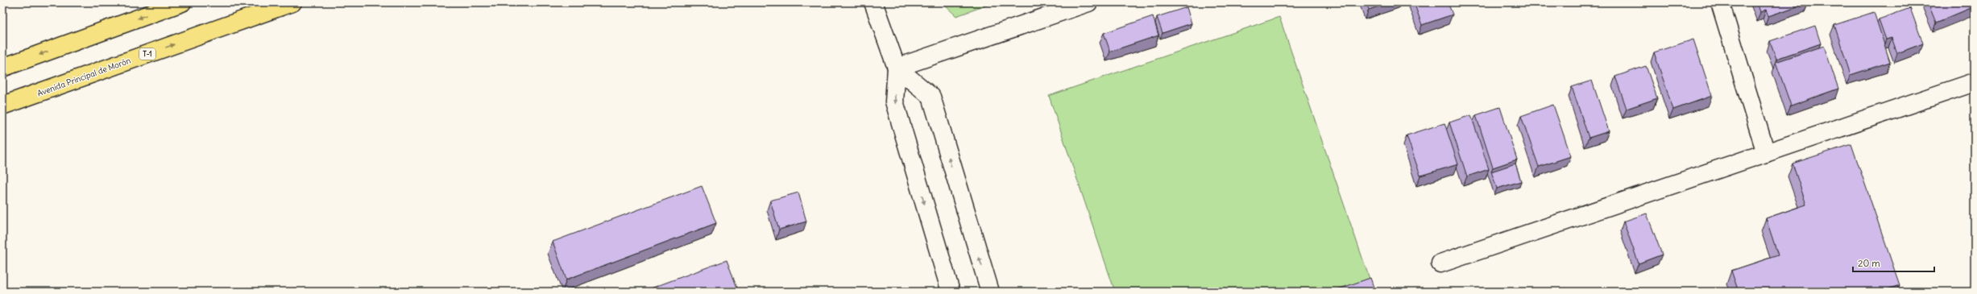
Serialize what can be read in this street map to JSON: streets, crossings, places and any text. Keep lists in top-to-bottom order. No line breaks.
{"streets":{"main road":["T-1","Avenida Principal de Morón"]},"scale_bar":"20 m"}
